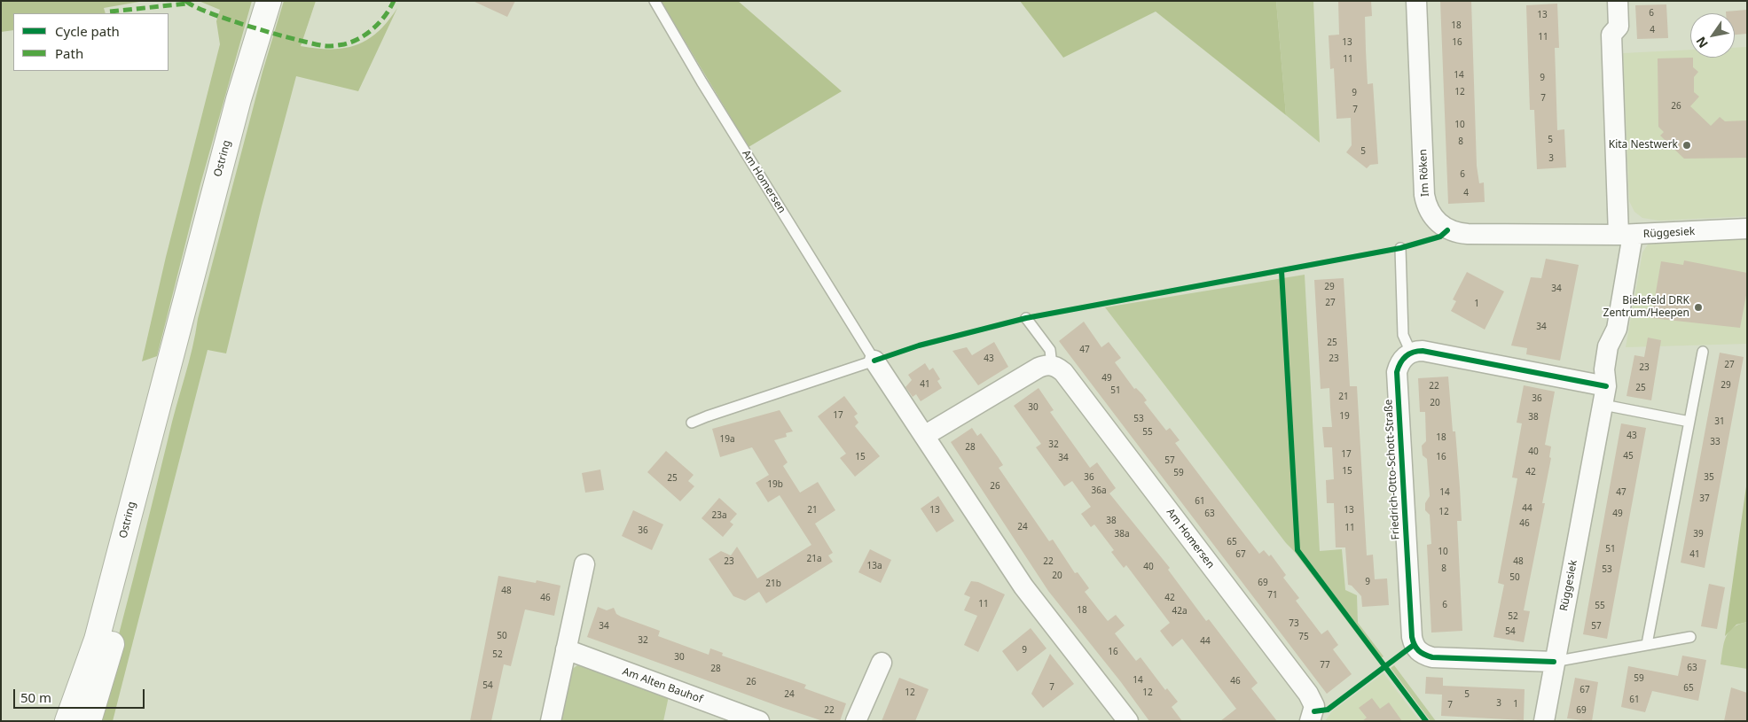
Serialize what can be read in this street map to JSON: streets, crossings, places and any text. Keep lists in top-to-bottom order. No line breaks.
{"streets":{"main road":["Ostring"],"street":["Im Röken","Am Homersen","Rüggesiek","Friedrich-Otto-Schott-Straße","Am Alten Bauhof"]},"crossings":[["Im Röken","Rüggesiek"],["Rüggesiek","Friedrich-Otto-Schott-Straße"]],"places":["Kita Nestwerk","Bielefeld DRK Zentrum/Heepen"],"house_numbers":["6","13","18","4","11","13","16","11","14","9","12","9","7","26","7","10","5","8","5","3","6","4","29","34","27","1","34","25","47","43","23","27","23","49","41","29","22","25","51","21","36","20","30","17","19","38","53","31","55","43","18","19a","33","32","28","40","17","45","15","16","34","57","15","42","59","36","35","25","19b","26","36a","14","47","37","61","44","21","13","13","12","63","49","23a","38","46","24","11","36","38a","39","65","51","10","67","41","21a","23","22","48","13a","40","8","53","20","50","9","69","21b","48","71","46","42","11","6","55","18","42a","52","73","34","57","54","50","75","32","44","9","16","52","30","77","63","28","59","14","46","26","54","7","65","67","12","12","24","5","61","3","1","7","22","69"],"legend":["Cycle path","Path"],"scale_bar":"50 m","north":"bottom left"}
